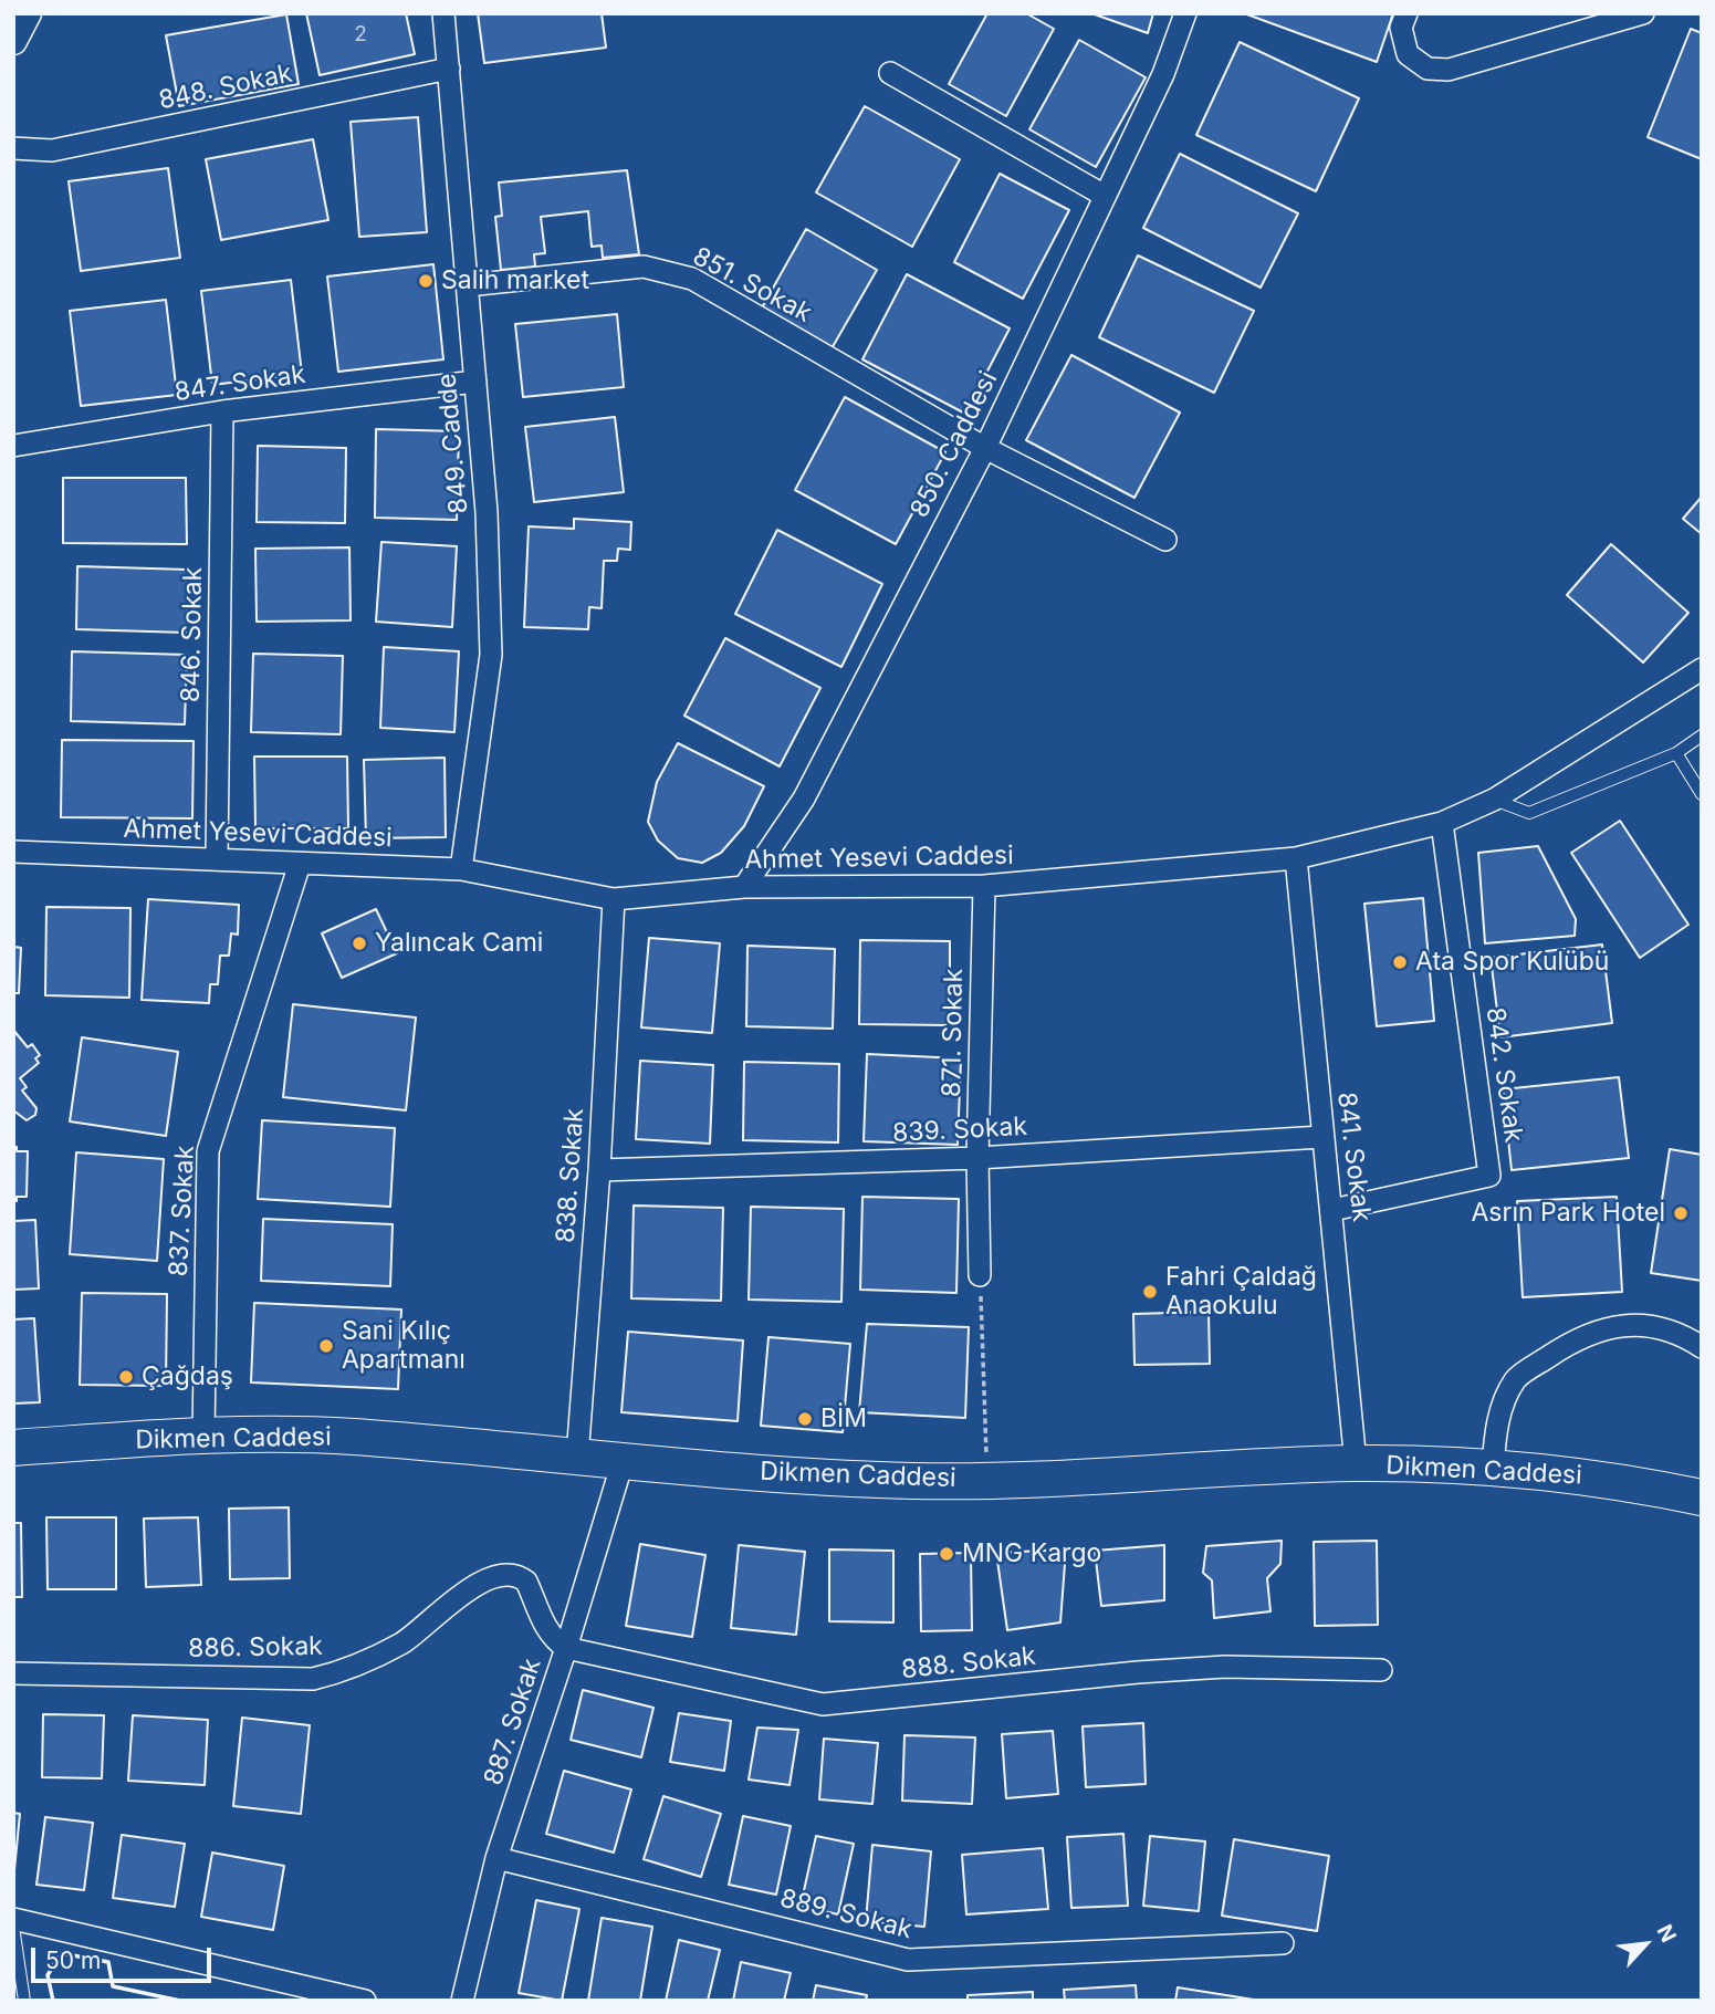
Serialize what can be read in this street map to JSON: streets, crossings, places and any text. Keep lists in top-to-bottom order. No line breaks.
{"streets":{"main road":["Dikmen Caddesi"],"street":["848. Sokak","851. Sokak","847. Sokak","849. Cadde","850. Caddesi","846. Sokak","Ahmet Yesevi Caddesi","871. Sokak","842. Sokak","839. Sokak","841. Sokak","838. Sokak","837. Sokak","886. Sokak","888. Sokak","887. Sokak","889. Sokak"]},"crossings":[["848. Sokak","849. Cadde"],["851. Sokak","849. Cadde"],["851. Sokak","850. Caddesi"],["847. Sokak","849. Cadde"],["847. Sokak","846. Sokak"],["849. Cadde","Ahmet Yesevi Caddesi"],["850. Caddesi","Ahmet Yesevi Caddesi"],["846. Sokak","Ahmet Yesevi Caddesi"],["Ahmet Yesevi Caddesi","871. Sokak"],["Ahmet Yesevi Caddesi","842. Sokak"],["Ahmet Yesevi Caddesi","841. Sokak"],["Ahmet Yesevi Caddesi","838. Sokak"],["Ahmet Yesevi Caddesi","837. Sokak"],["871. Sokak","839. Sokak"],["842. Sokak","841. Sokak"],["839. Sokak","841. Sokak"],["839. Sokak","838. Sokak"],["841. Sokak","Dikmen Caddesi"],["838. Sokak","Dikmen Caddesi"],["837. Sokak","Dikmen Caddesi"],["Dikmen Caddesi","887. Sokak"],["886. Sokak","888. Sokak"],["886. Sokak","887. Sokak"],["888. Sokak","887. Sokak"],["887. Sokak","889. Sokak"]],"places":["Salih market","Yalıncak Cami","Ata Spor Kulübü","Asrın Park Hotel","Fahri Çaldağ Anaokulu","Sani Kılıç Apartmanı","Çağdaş","BİM","MNG Kargo"],"house_numbers":["2"],"scale_bar":"50 m","north":"top right"}
